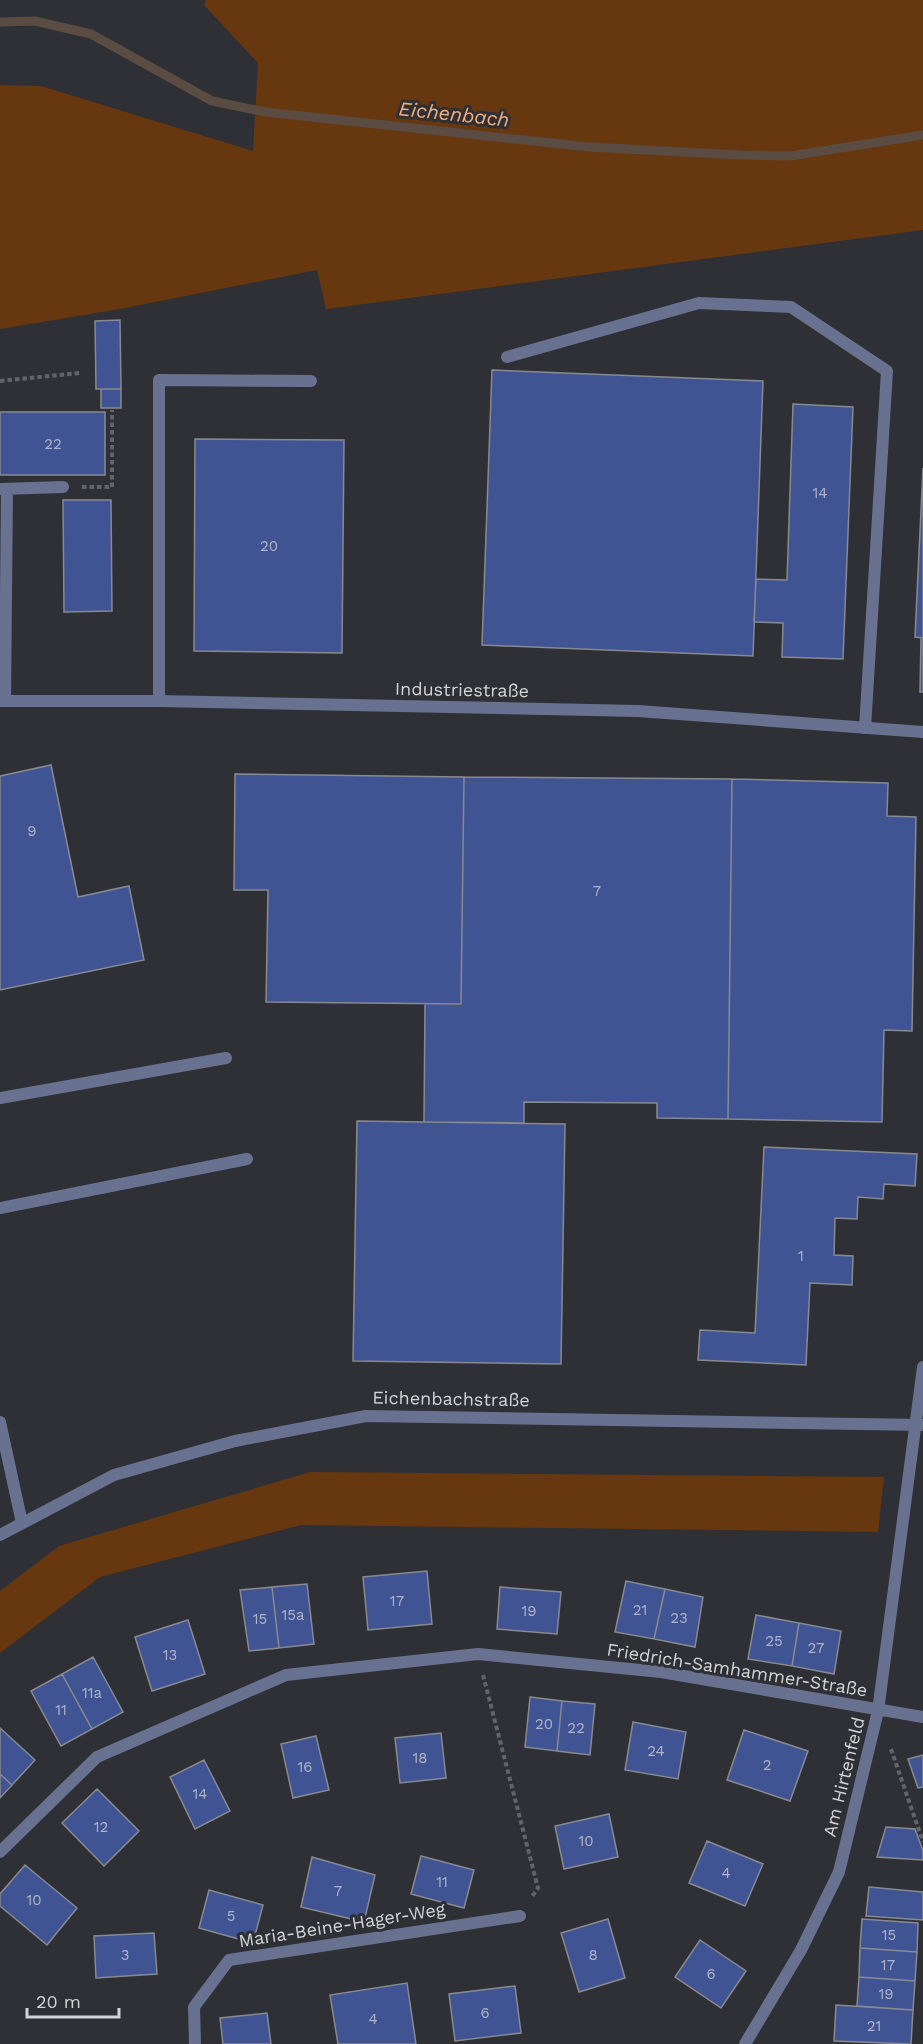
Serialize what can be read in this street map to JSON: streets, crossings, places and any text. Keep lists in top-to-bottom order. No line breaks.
{"streets":{"street":["Industriestraße","Eichenbachstraße","Friedrich-Samhammer-Straße","Am Hirtenfeld","Maria-Beine-Hager-Weg"]},"crossings":[["Eichenbachstraße","Am Hirtenfeld"],["Friedrich-Samhammer-Straße","Am Hirtenfeld"]],"water":["Eichenbach"],"house_numbers":["22","14","20","9","7","1","17","21","19","15a","23","15","25","27","13","11a","11","20","22","24","18","2","16","14","12","10","4","11","7","10","5","15","3","8","17","6","19","6","4","21"],"scale_bar":"20 m"}
